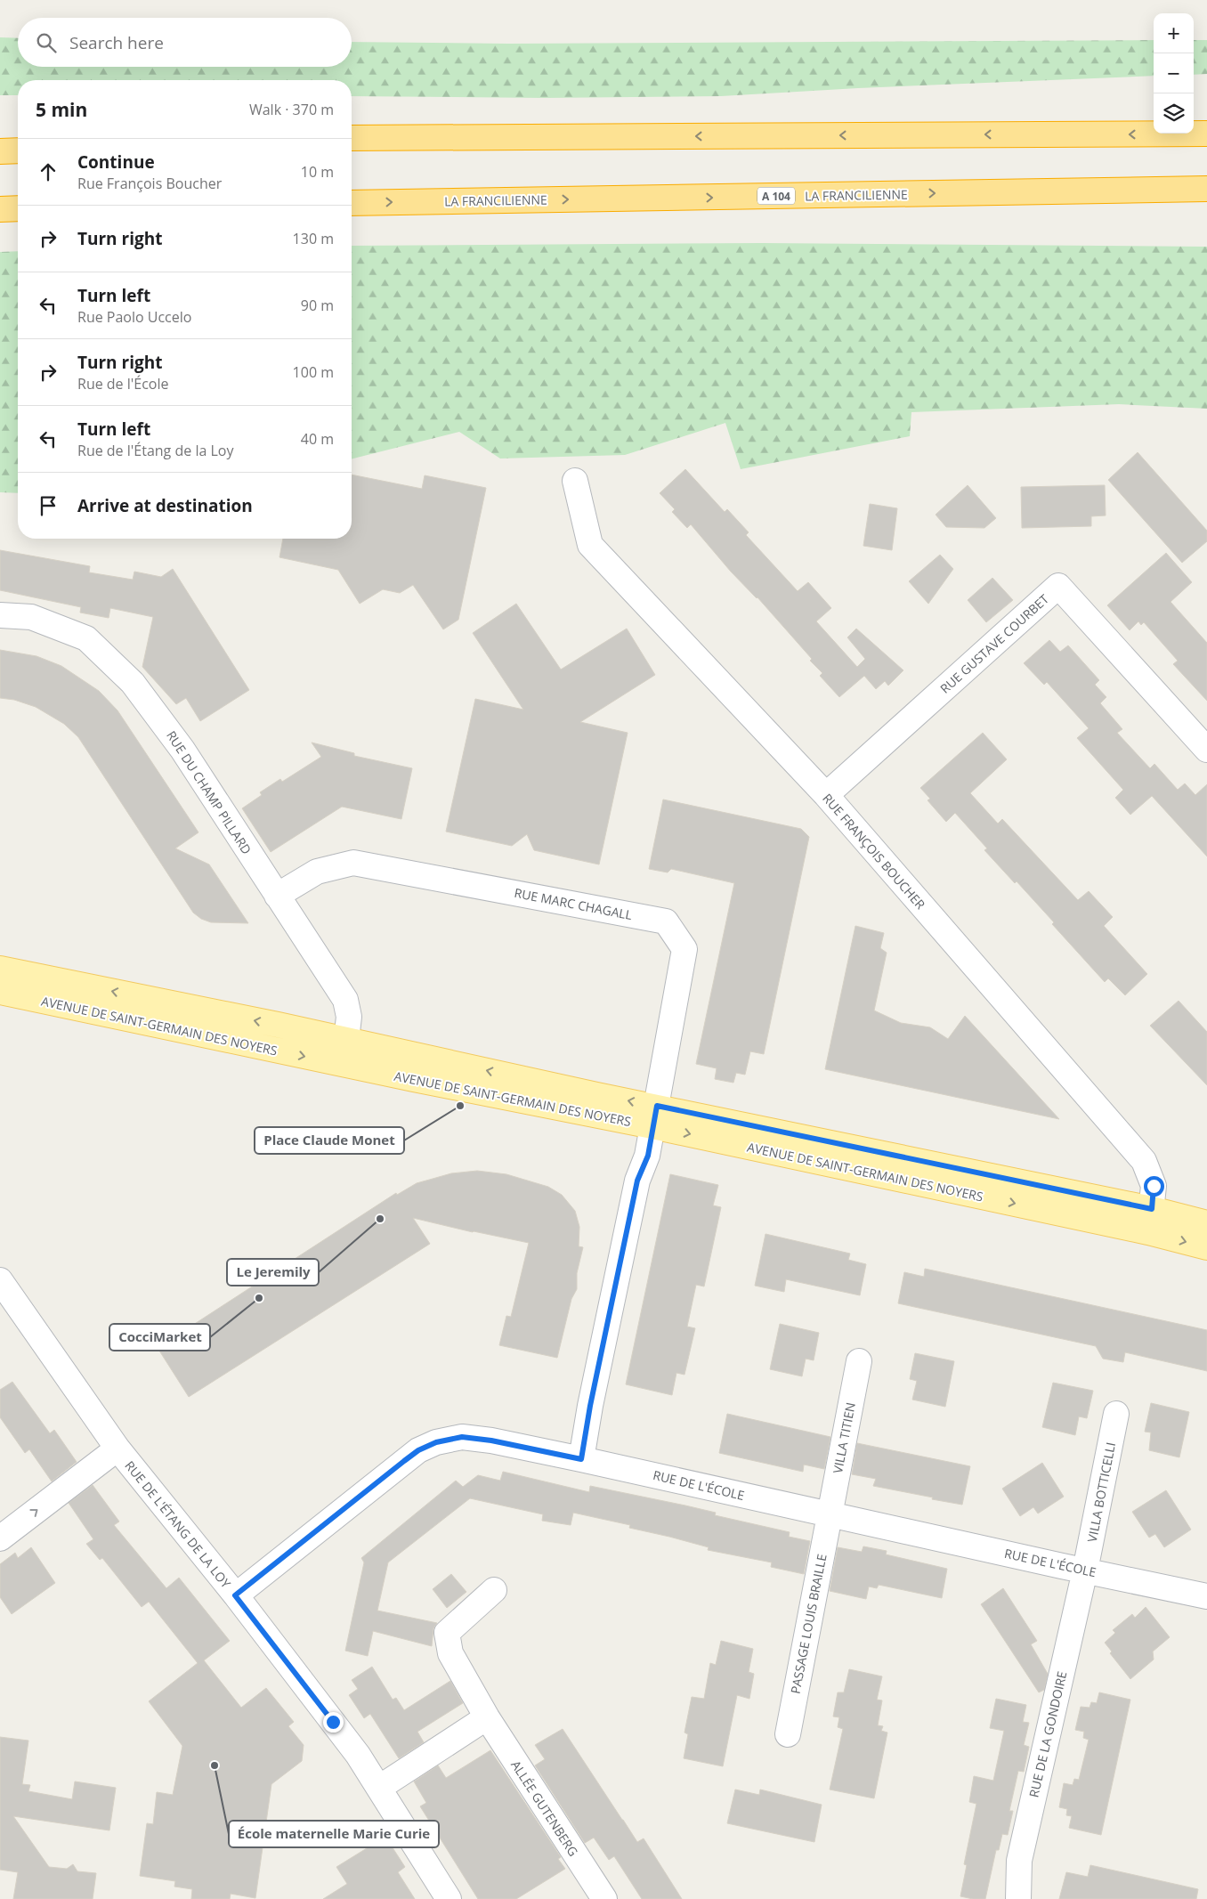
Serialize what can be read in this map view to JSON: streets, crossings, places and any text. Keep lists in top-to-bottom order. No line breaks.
{"streets":{"highway":["LA FRANCILIENNE","A 104"],"main road":["AVENUE DE SAINT-GERMAIN DES NOYERS"],"street":["RUE GUSTAVE COURBET","RUE DU CHAMP PILLARD","RUE FRANÇOIS BOUCHER","RUE MARC CHAGALL","VILLA TITIEN","RUE DE L'ÉCOLE","VILLA BOTTICELLI","RUE DE L'ÉTANG DE LA LOY","PASSAGE LOUIS BRAILLE","RUE DE LA GONDOIRE","ALLÉE GUTENBERG"]},"crossings":[["RUE GUSTAVE COURBET","RUE FRANÇOIS BOUCHER"],["RUE DU CHAMP PILLARD","RUE MARC CHAGALL"],["RUE DU CHAMP PILLARD","AVENUE DE SAINT-GERMAIN DES NOYERS"],["RUE FRANÇOIS BOUCHER","AVENUE DE SAINT-GERMAIN DES NOYERS"],["RUE MARC CHAGALL","AVENUE DE SAINT-GERMAIN DES NOYERS"],["RUE MARC CHAGALL","RUE DE L'ÉCOLE"],["VILLA TITIEN","RUE DE L'ÉCOLE"],["VILLA TITIEN","PASSAGE LOUIS BRAILLE"],["RUE DE L'ÉCOLE","VILLA BOTTICELLI"],["RUE DE L'ÉCOLE","RUE DE L'ÉTANG DE LA LOY"],["RUE DE L'ÉCOLE","PASSAGE LOUIS BRAILLE"],["RUE DE L'ÉCOLE","RUE DE LA GONDOIRE"],["VILLA BOTTICELLI","RUE DE LA GONDOIRE"]],"places":["Place Claude Monet","Le Jeremily","CocciMarket","École maternelle Marie Curie"],"page":{"map_buttons":["+","−"],"search":"Search here","heading":["5 min","Walk · 370 m"],"list":[["Continue","Rue François Boucher","10 m"],["Turn right","130 m"],["Turn left","Rue Paolo Uccelo","90 m"],["Turn right","Rue de l'École","100 m"],["Turn left","Rue de l'Étang de la Loy","40 m"],"Arrive at destination"]}}
